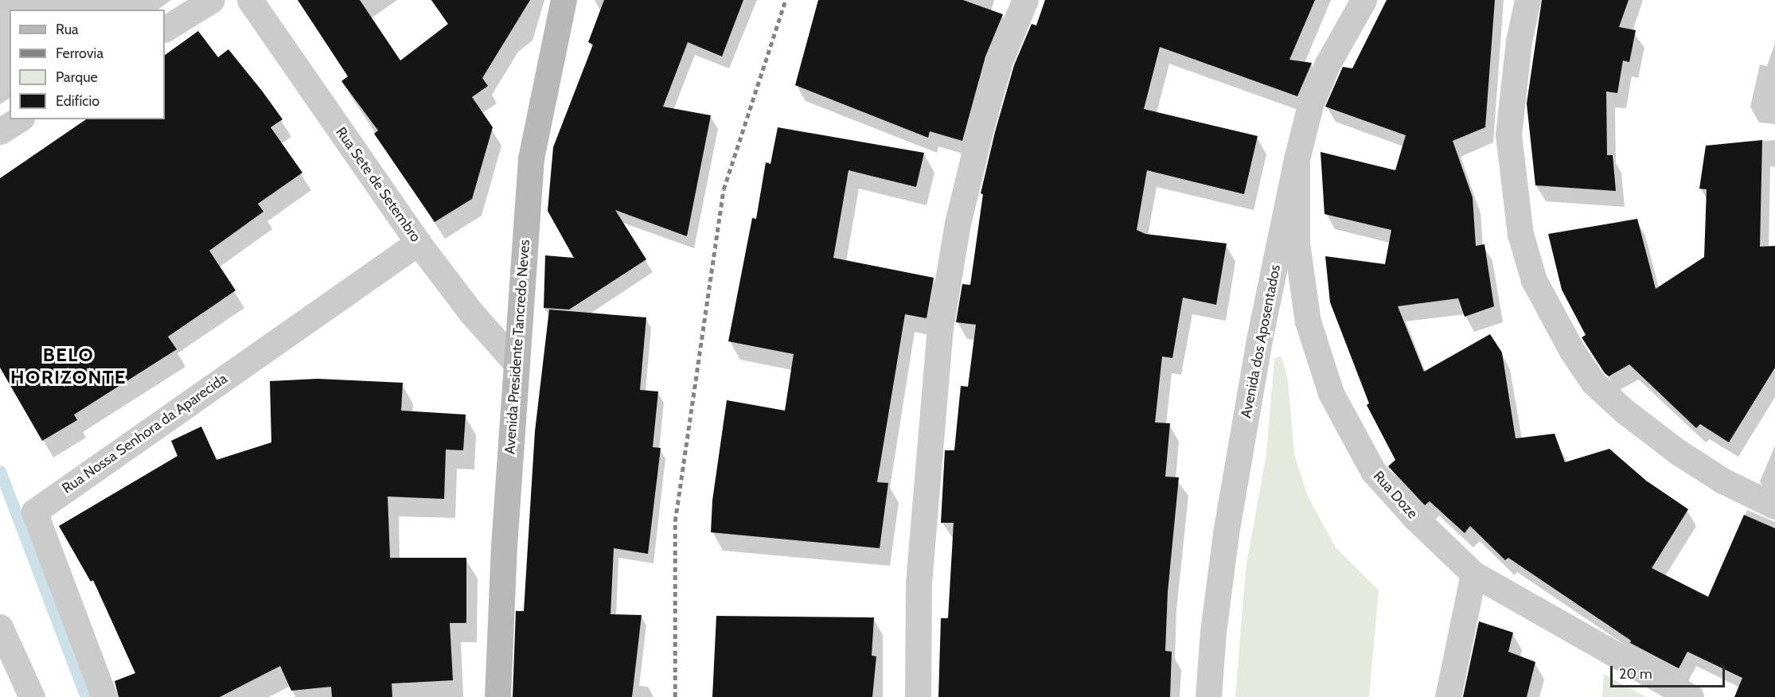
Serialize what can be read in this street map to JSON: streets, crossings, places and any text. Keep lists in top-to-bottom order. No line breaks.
{"streets":{"street":["Rua Sete de Setembro","Avenida dos Aposentados","Avenida Presidente Tancredo Neves","Rua Nossa Senhora da Aparecida","Rua Doze"]},"crossings":[["Rua Sete de Setembro","Avenida Presidente Tancredo Neves"],["Rua Sete de Setembro","Rua Nossa Senhora da Aparecida"],["Avenida dos Aposentados","Rua Doze"]],"districts":["BELO HORIZONTE"],"legend":["Rua","Ferrovia","Parque","Edifício"],"scale_bar":"20 m"}
